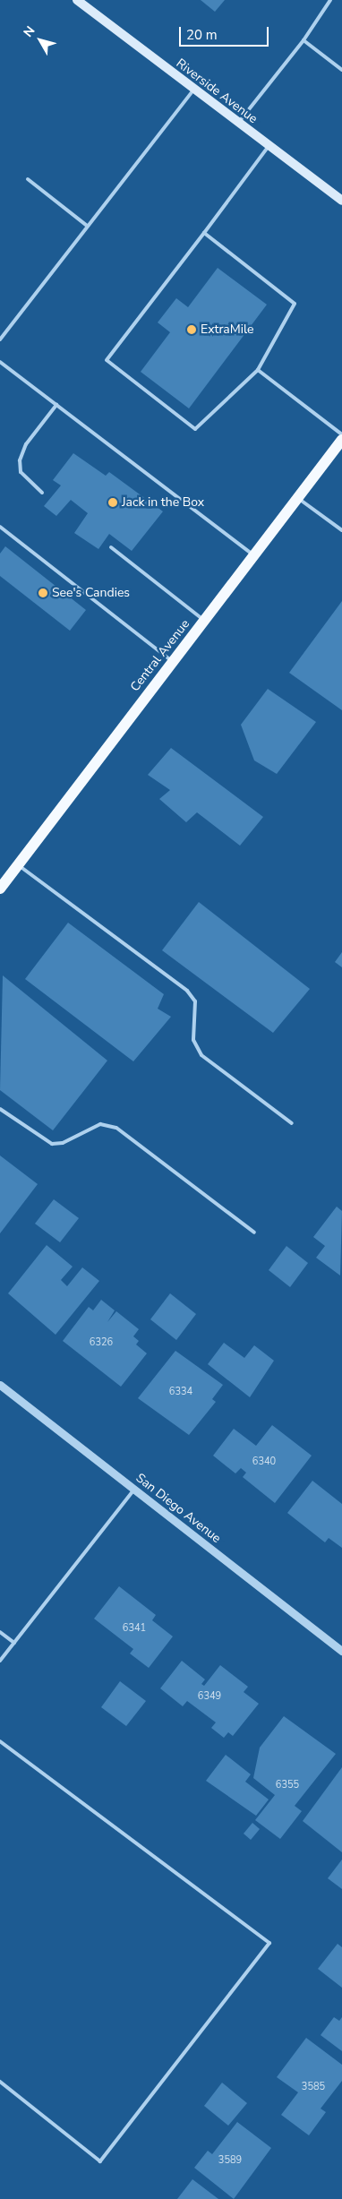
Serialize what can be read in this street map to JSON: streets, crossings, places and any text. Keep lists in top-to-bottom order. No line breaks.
{"streets":{"main road":["Riverside Avenue","Central Avenue"],"street":["San Diego Avenue"]},"places":["ExtraMile","Jack in the Box","See's Candies"],"house_numbers":["6326","6334","6340","6341","6349","6355","3585","3589"],"scale_bar":"20 m","north":"top left"}
